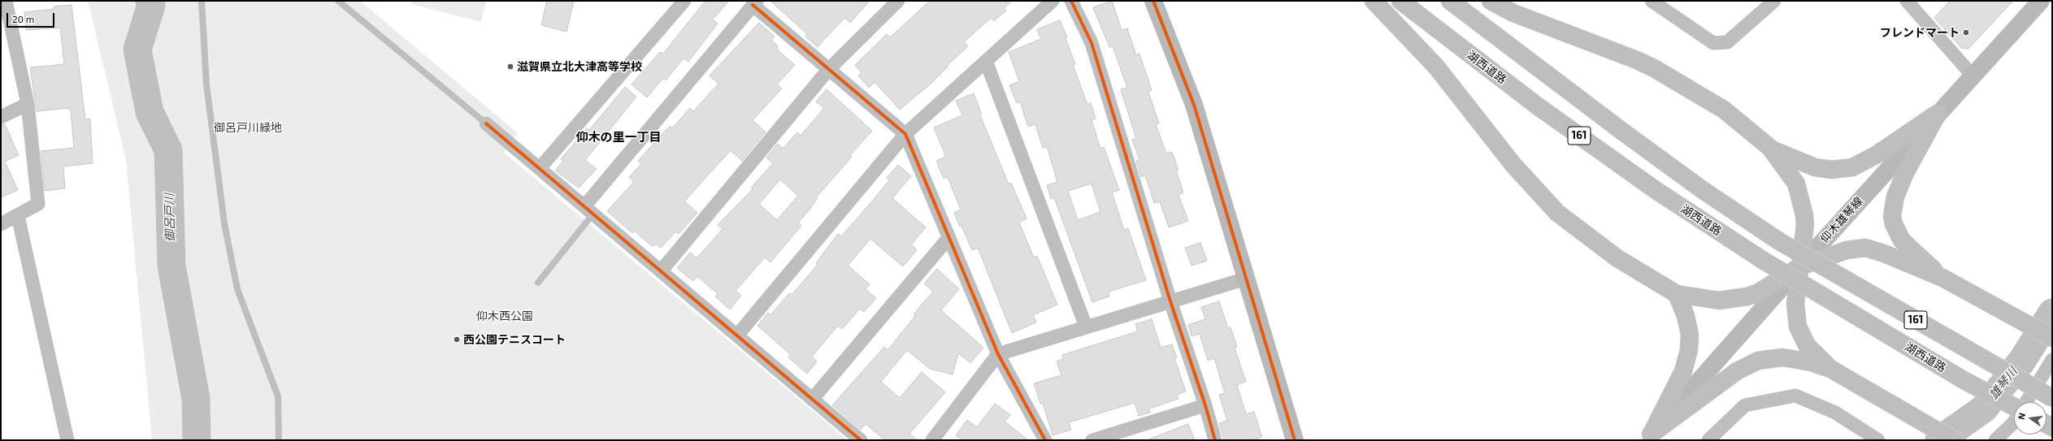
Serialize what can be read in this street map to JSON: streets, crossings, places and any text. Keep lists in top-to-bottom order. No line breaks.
{"streets":{"highway":["湖西道路","161"],"main road":["仰木雄琴線"]},"districts":["仰木の里一丁目"],"water":["御呂戸川","雄琴川"],"parks":["御呂戸川緑地","仰木西公園"],"places":["フレンドマート","滋賀県立北大津高等学校","西公園テニスコート"],"scale_bar":"20 m","north":"left"}
